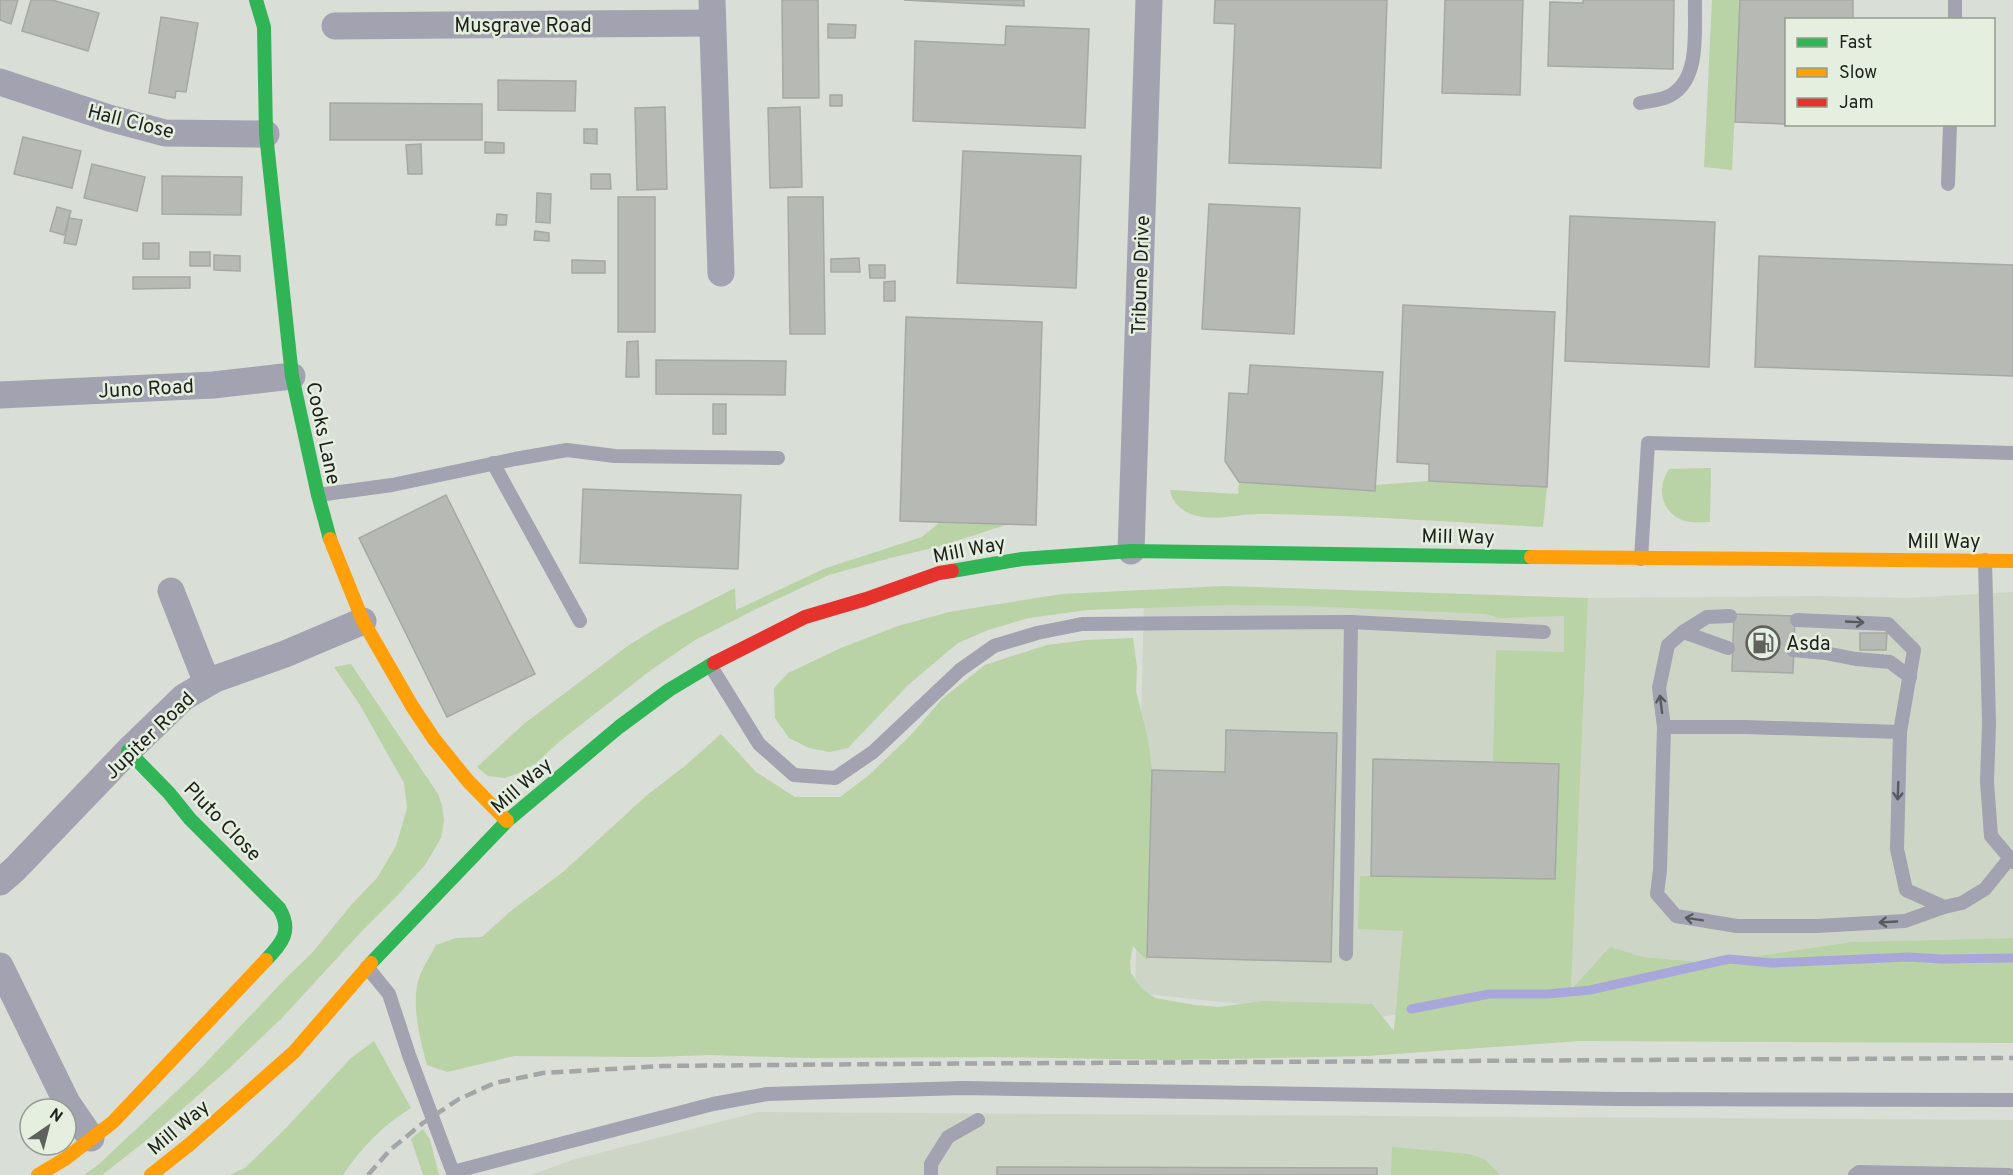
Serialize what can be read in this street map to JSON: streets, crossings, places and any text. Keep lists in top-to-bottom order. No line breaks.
{"streets":{"street":["Musgrave Road","Hall Close","Tribune Drive","Juno Road","Cooks Lane","Mill Way","Jupiter Road","Pluto Close"]},"crossings":[["Hall Close","Cooks Lane"],["Tribune Drive","Mill Way"],["Juno Road","Cooks Lane"],["Cooks Lane","Mill Way"],["Cooks Lane","Jupiter Road"],["Jupiter Road","Pluto Close"]],"places":{"fuel station":["Asda"]},"legend":["Fast","Slow","Jam"],"north":"top right"}
